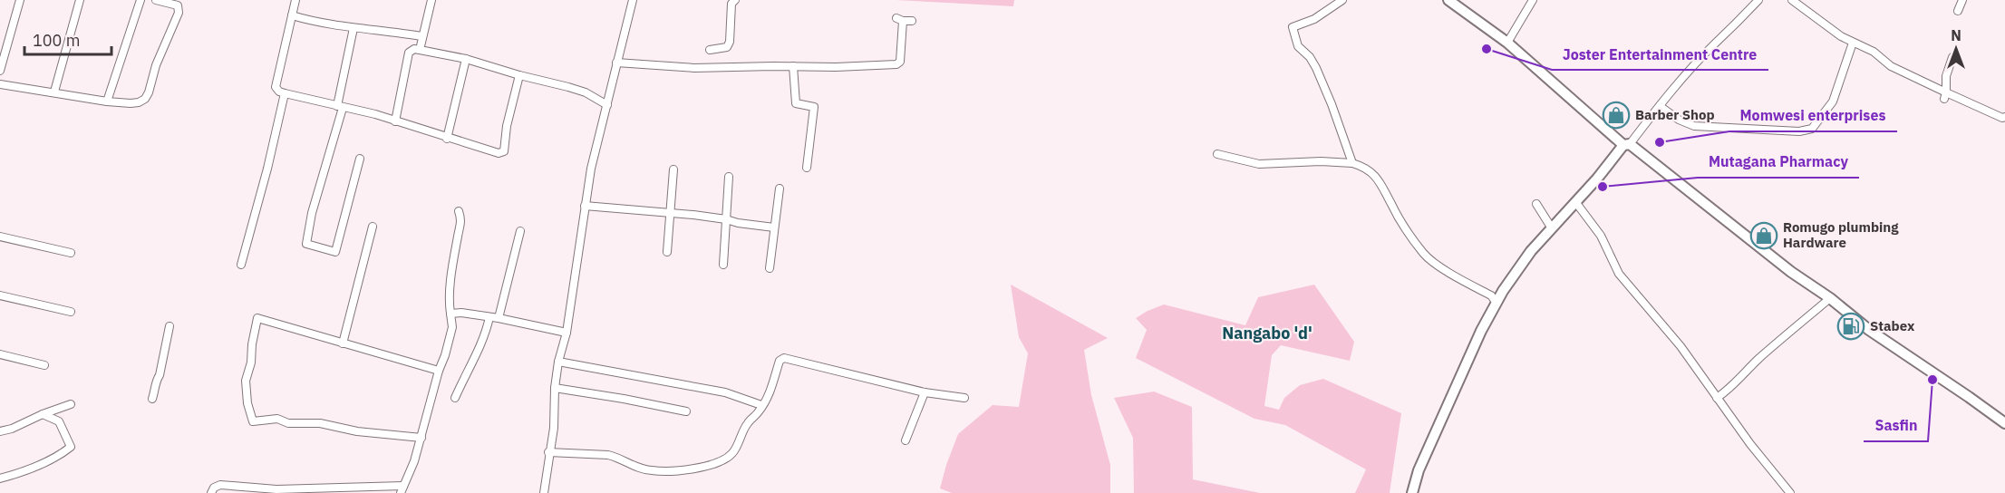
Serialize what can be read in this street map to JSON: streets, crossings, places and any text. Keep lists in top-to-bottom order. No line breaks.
{"districts":["Nangabo 'd'"],"places":{"other":["Joster Entertainment Centre","Momwesi enterprises","Mutagana Pharmacy","Sasfin"],"shop":["Barber Shop","Romugo plumbing Hardware"],"fuel station":["Stabex"]},"scale_bar":"100 m","north":"top"}
